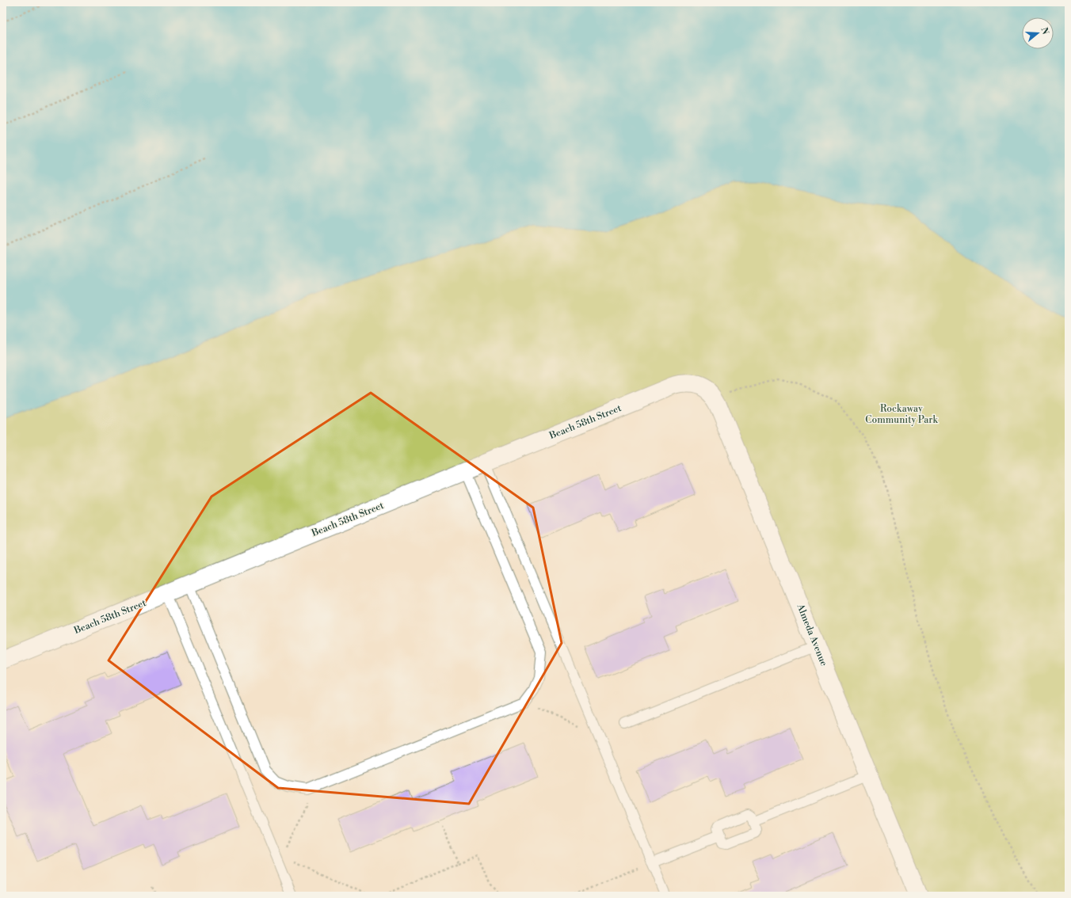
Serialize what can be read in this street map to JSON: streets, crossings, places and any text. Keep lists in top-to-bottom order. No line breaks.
{"streets":{"street":["Beach 58th Street","Almeda Avenue"]},"crossings":[["Beach 58th Street","Almeda Avenue"]],"parks":["Rockaway Community Park"],"north":"right"}
